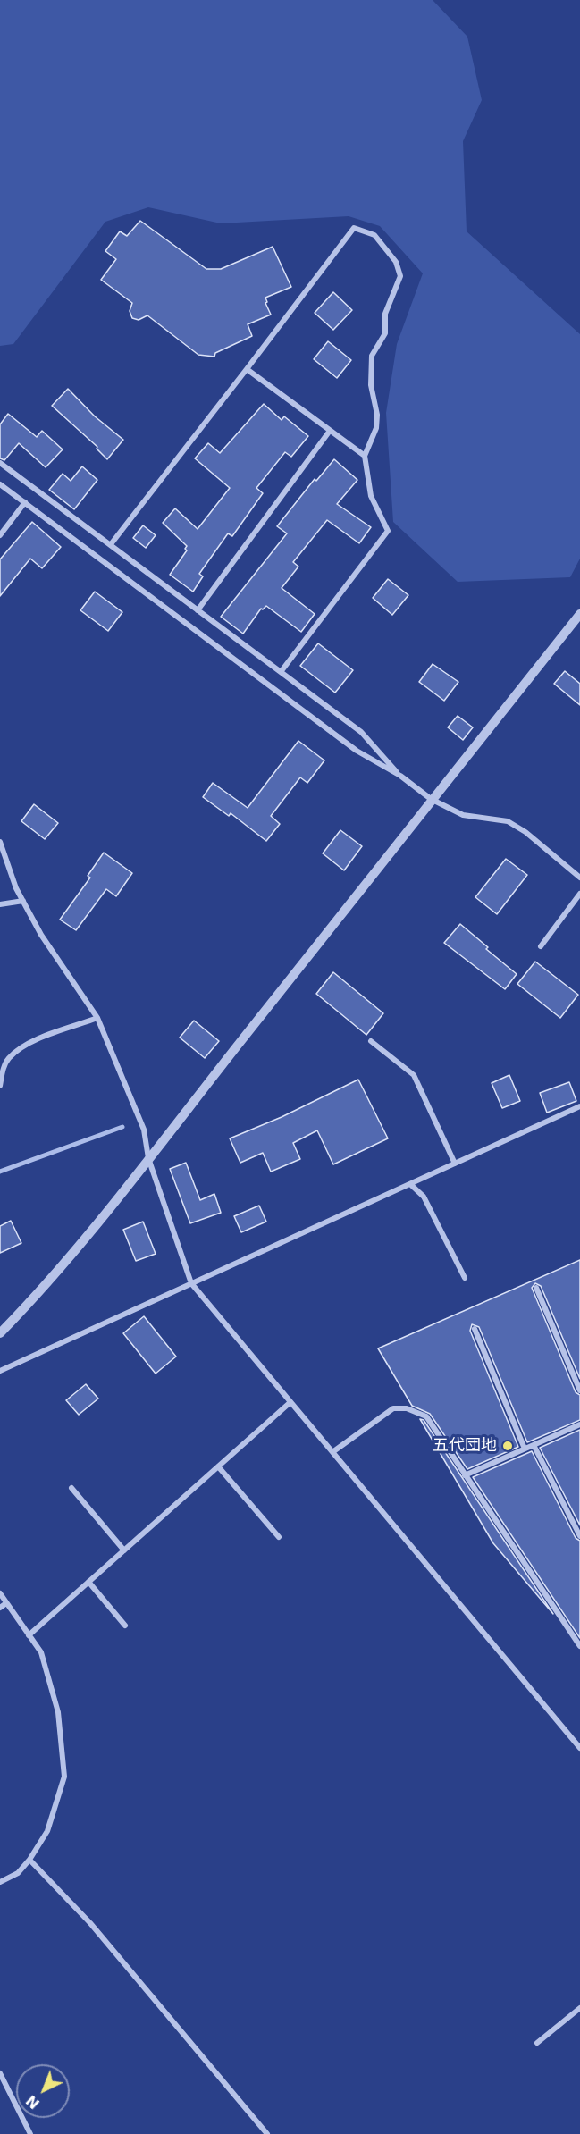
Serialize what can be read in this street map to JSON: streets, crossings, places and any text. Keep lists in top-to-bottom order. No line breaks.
{"places":["五代団地"],"north":"bottom left"}
